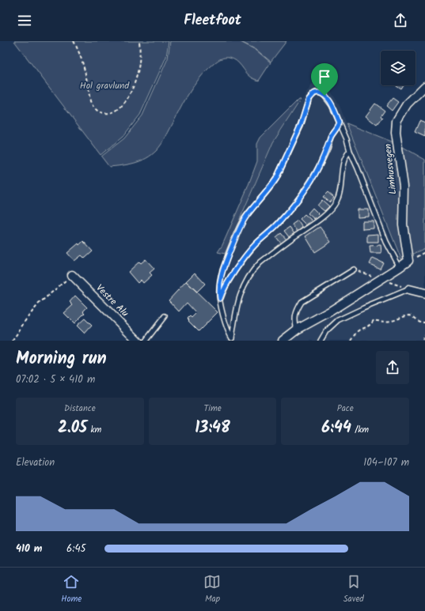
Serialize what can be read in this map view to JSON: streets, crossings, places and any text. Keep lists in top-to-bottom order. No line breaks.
{"streets":{"street":["Limhusvegen","Vestre Alu"]},"parks":["Hol gravlund"],"page":{"header":"Fleetfoot","heading":["Morning run","07:02 · 5 × 410 m"],"stats":[["Distance","2.05 km"],["Time","13:48"],["Pace","6:44 /km"]],"chart":["Elevation","104–107 m"],"list":[{"name":"410 m","note":"6:45"}],"tabs":["Home","Map","Saved"]}}
